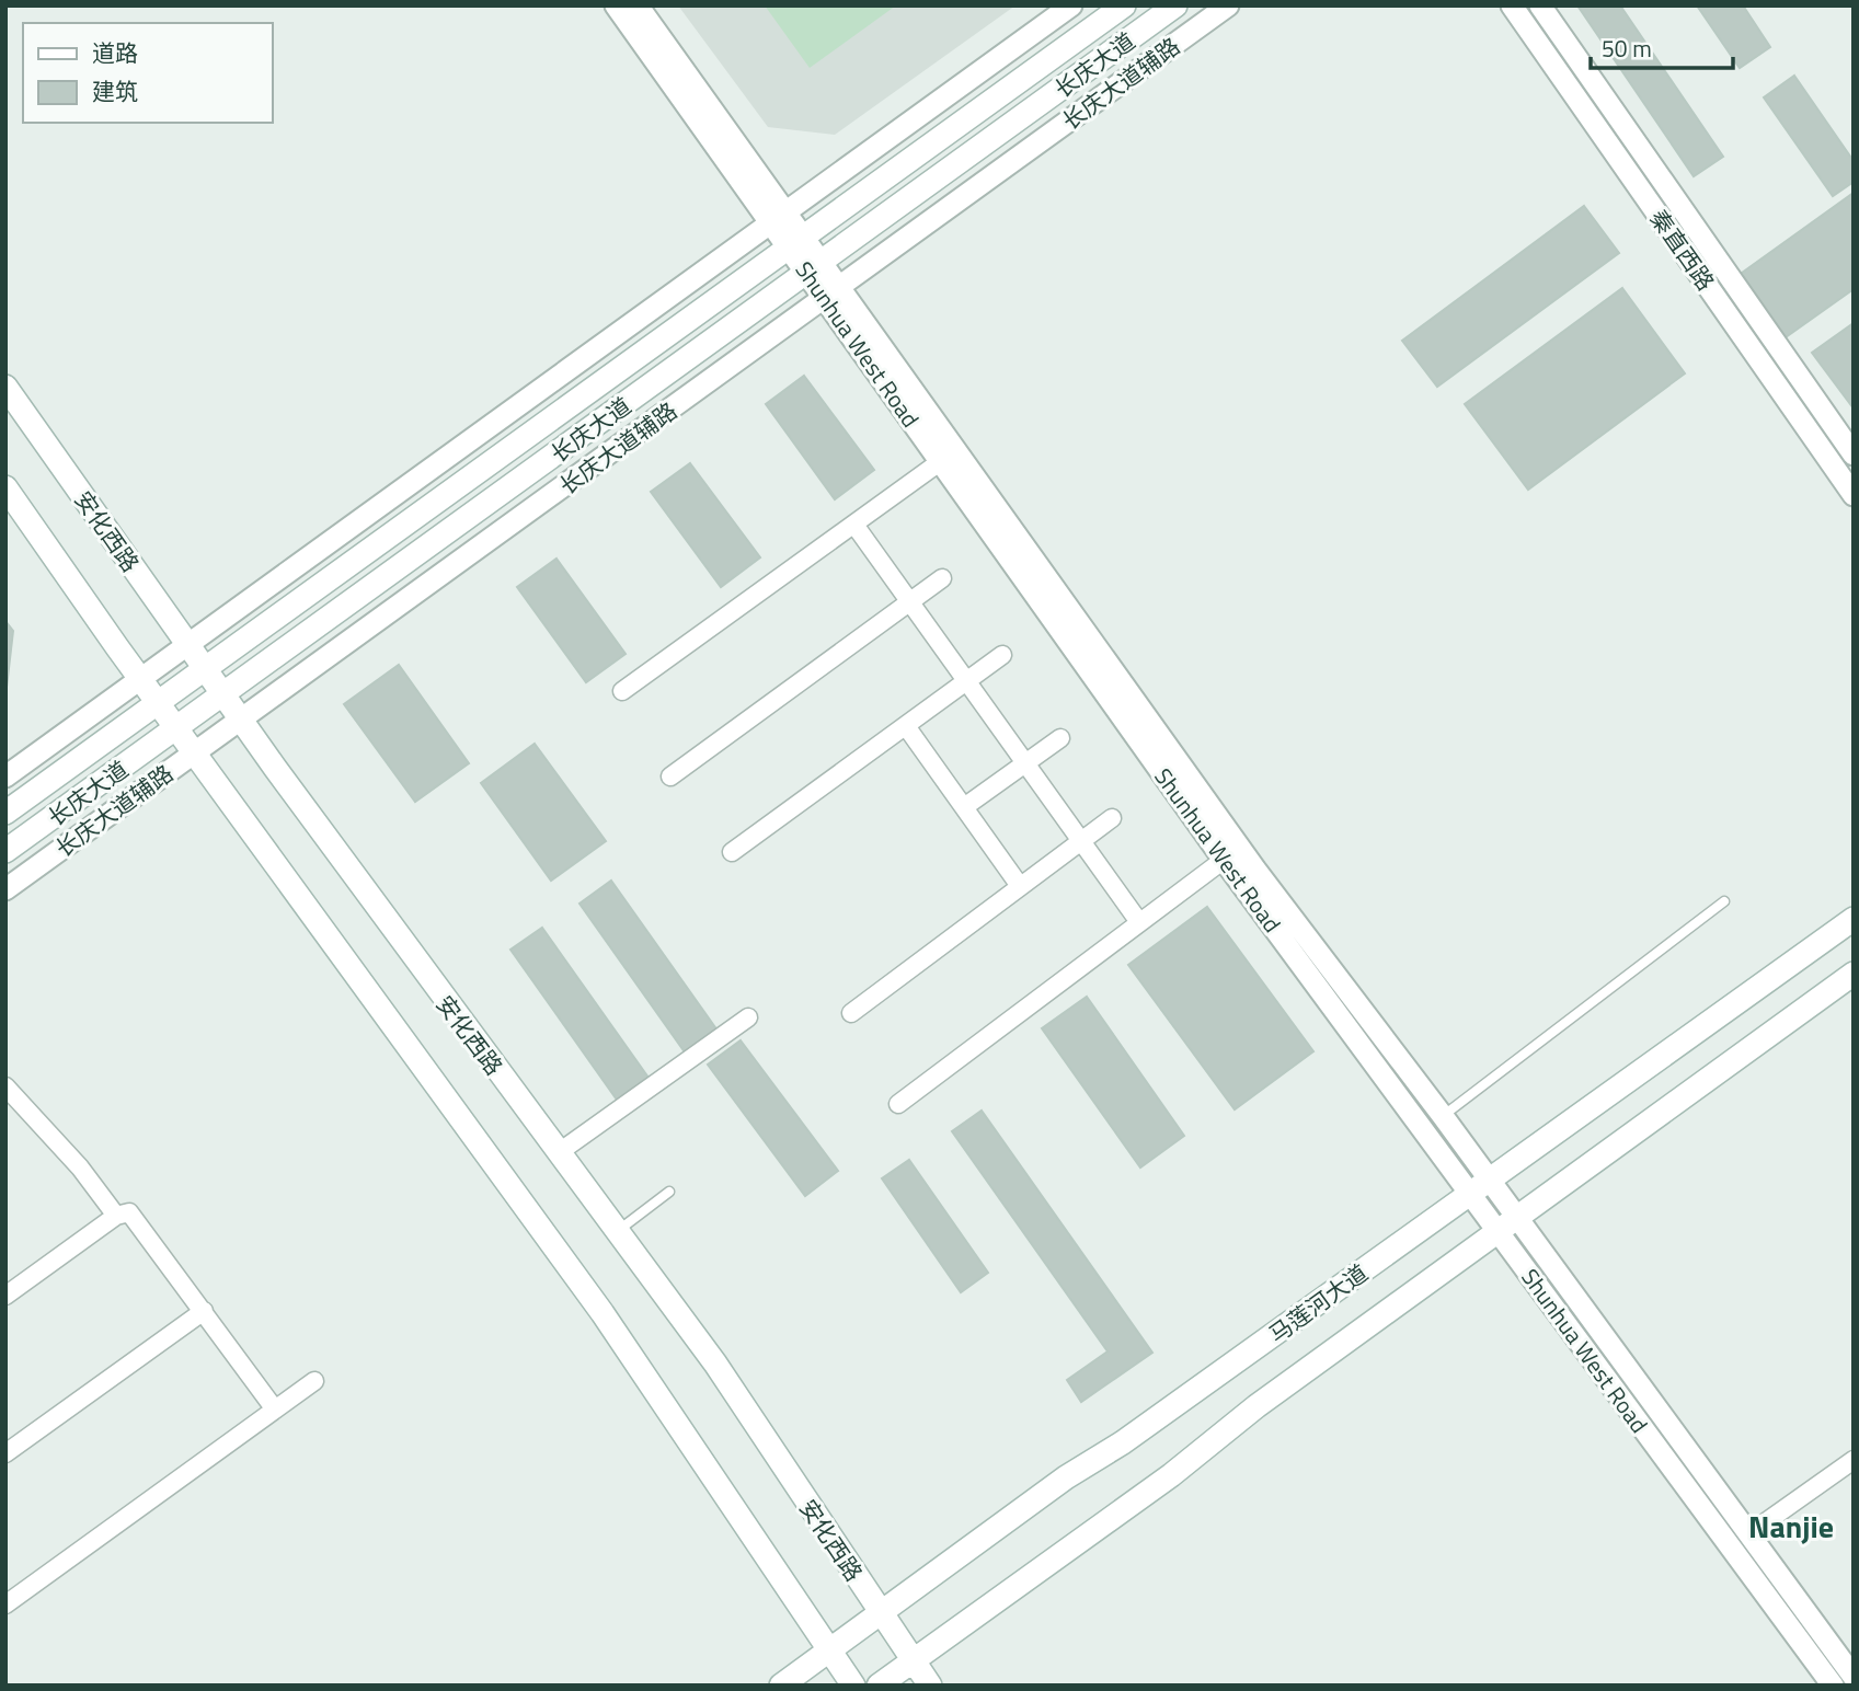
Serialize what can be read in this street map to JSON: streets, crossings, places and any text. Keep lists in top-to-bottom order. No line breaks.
{"streets":{"main road":["长庆大道","安化西路","马莲河大道"],"street":["长庆大道辅路","秦直西路","Shunhua West Road"]},"crossings":[["长庆大道","Shunhua West Road"],["长庆大道","安化西路"],["长庆大道辅路","Shunhua West Road"],["长庆大道辅路","安化西路"],["Shunhua West Road","马莲河大道"],["安化西路","马莲河大道"]],"districts":["Nanjie"],"legend":["道路","建筑"],"scale_bar":"50 m"}
